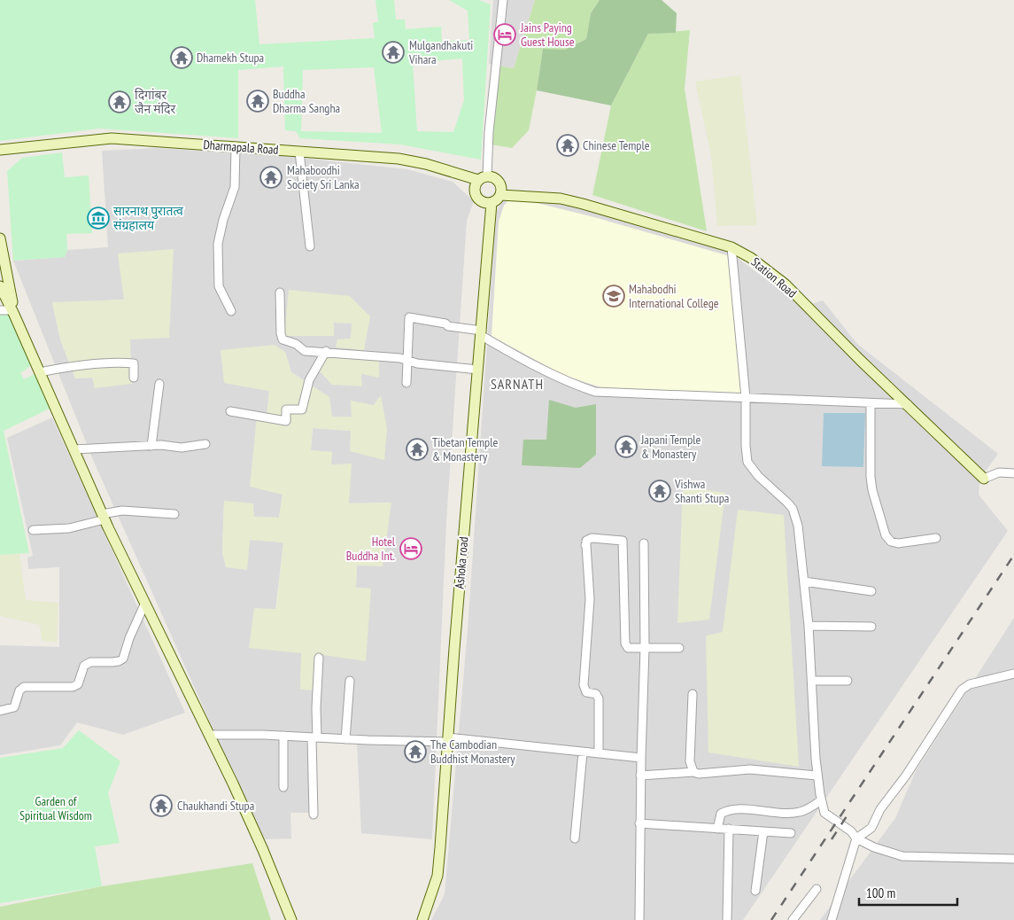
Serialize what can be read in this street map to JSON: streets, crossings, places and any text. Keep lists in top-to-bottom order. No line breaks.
{"streets":{"street":["Dharmapala Road","Station Road","Ashoka road"]},"crossings":[["Dharmapala Road","Station Road"],["Dharmapala Road","Ashoka road"],["Station Road","Ashoka road"]],"districts":["SARNATH"],"parks":["Garden of Spiritual Wisdom"],"places":{"hotel":["Jains Paying Guest House","Hotel Buddha Int."],"temple":["Mulgandhakuti Vihara","Dhamekh Stupa","Buddha Dharma Sangha","दिगांबर जैन मंदिर","Chinese Temple","Mahaboodhi Society Sri Lanka","Japani Temple & Monastery","Tibetan Temple & Monastery","Vishwa Shanti Stupa","The Cambodian Buddhist Monastery","Chaukhandi Stupa"],"museum":["सारनाथ पुरातत्व संग्रहालय"],"school or university":["Mahabodhi International College"]},"scale_bar":"100 m"}
